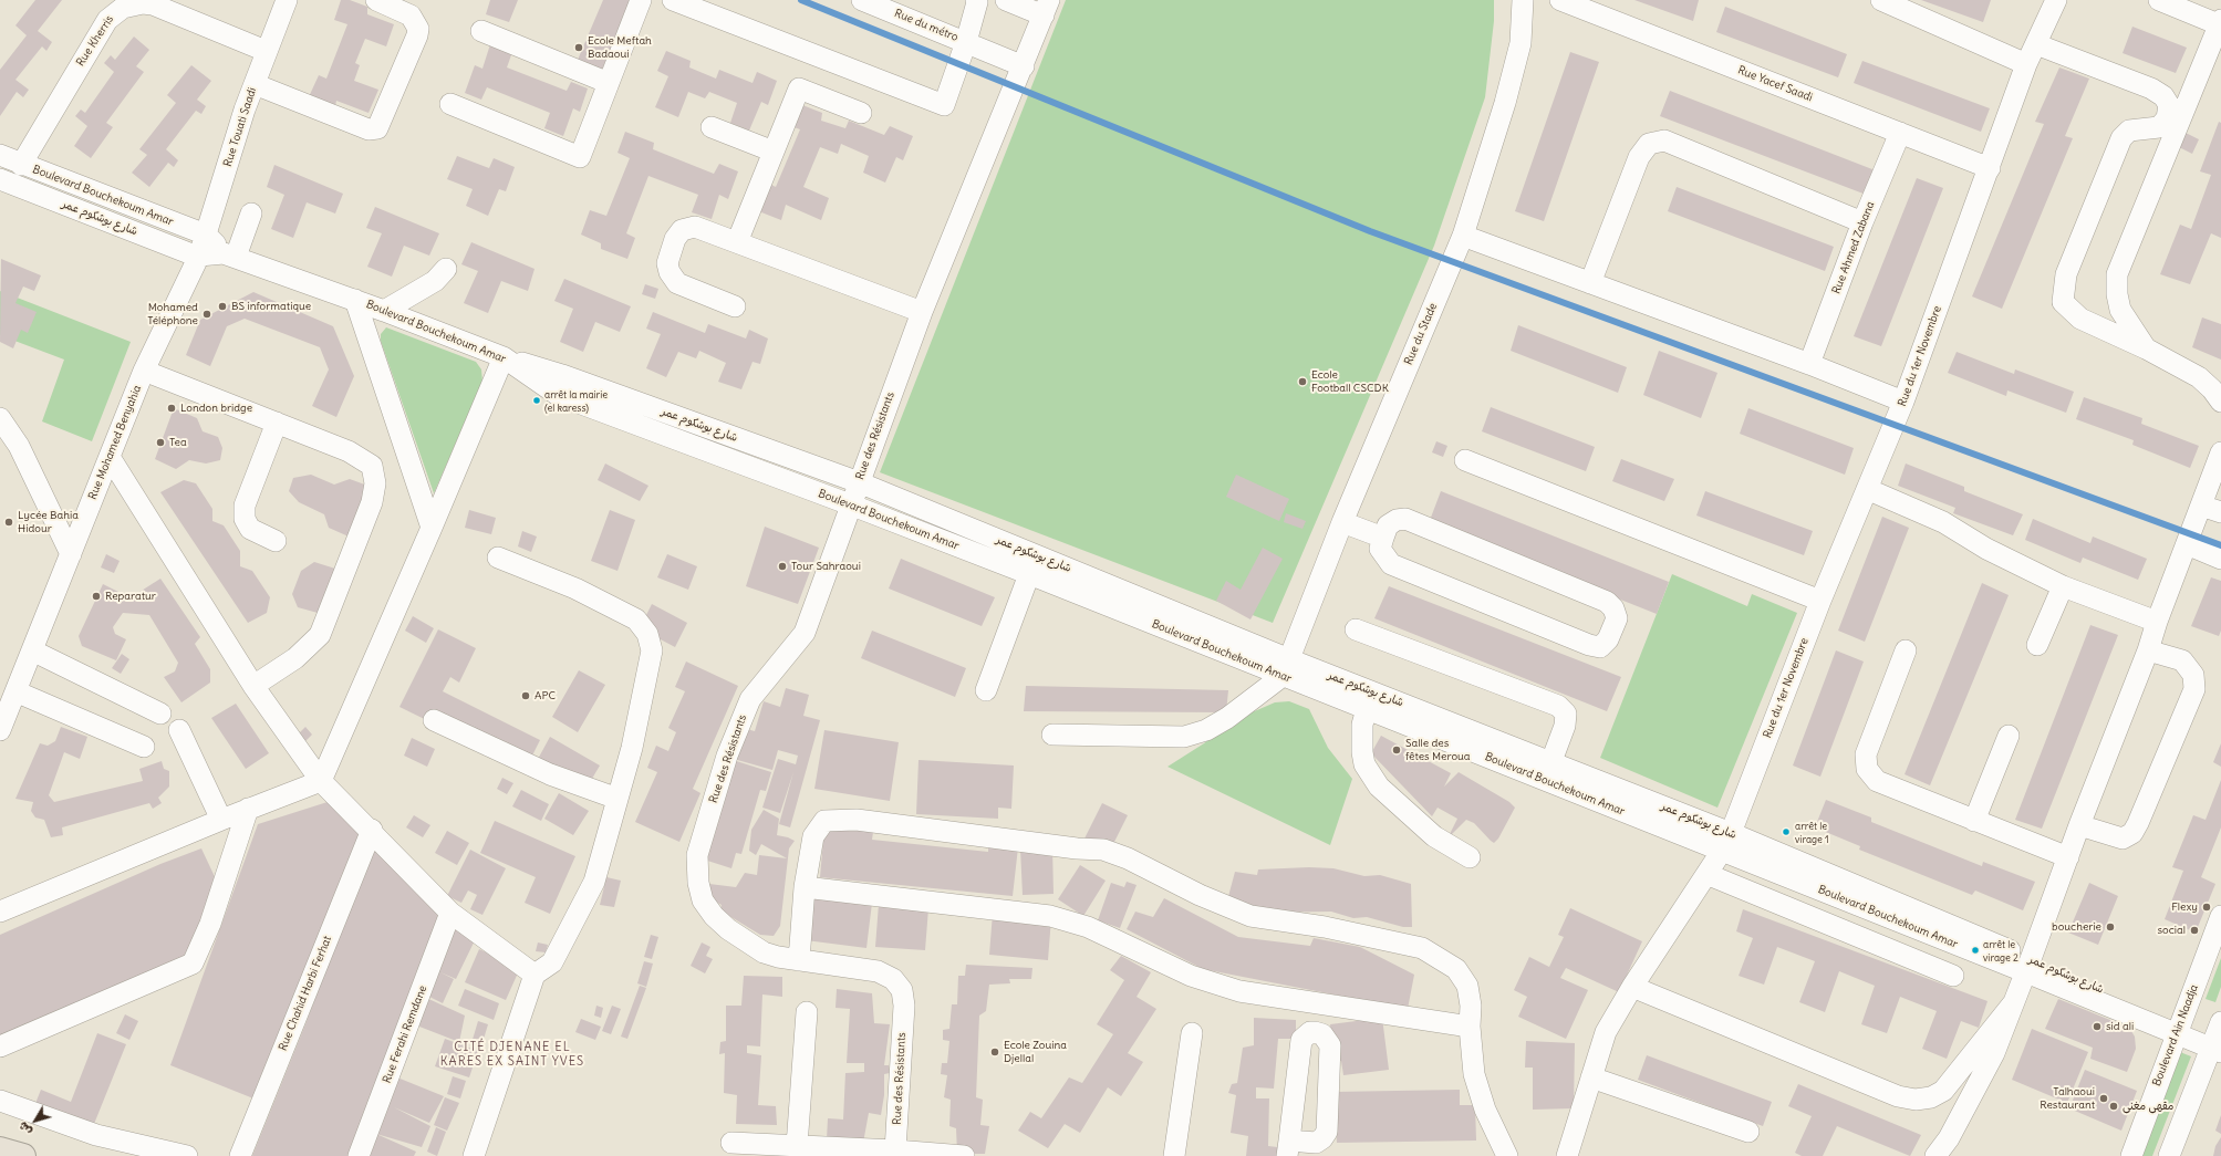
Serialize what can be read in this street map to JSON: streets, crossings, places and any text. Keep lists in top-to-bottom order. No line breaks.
{"streets":{"street":["Rue du métro","Rue Kherris","Rue Yacef Saadi","Rue Touati Saadi","Boulevard Bouchekoum Amar","شارع بوشكوم عمر","Rue Ahmed Zabana","Rue du Stade","Rue du 1er Novembre","Rue des Résistants","Rue Mohamed Benyahia","Rue Chahid Harbi Ferhat","Rue Ferahi Remdane","Boulevard Ain Naadja"]},"crossings":[["Rue du métro","Rue des Résistants"],["Rue Kherris","Rue Touati Saadi"],["Rue Kherris","Boulevard Bouchekoum Amar"],["Rue Yacef Saadi","Rue Ahmed Zabana"],["Rue Yacef Saadi","Rue du 1er Novembre"],["Rue Touati Saadi","Boulevard Bouchekoum Amar"],["Rue Touati Saadi","شارع بوشكوم عمر"],["Rue Touati Saadi","Rue Mohamed Benyahia"],["Boulevard Bouchekoum Amar","شارع بوشكوم عمر"],["Boulevard Bouchekoum Amar","Rue du Stade"],["Boulevard Bouchekoum Amar","Rue du 1er Novembre"],["Boulevard Bouchekoum Amar","Rue des Résistants"],["شارع بوشكوم عمر","Rue du Stade"],["شارع بوشكوم عمر","Rue du 1er Novembre"],["شارع بوشكوم عمر","Rue des Résistants"],["شارع بوشكوم عمر","Rue Mohamed Benyahia"],["شارع بوشكوم عمر","Boulevard Ain Naadja"]],"districts":["CITÉ DJENANE EL KARES EX SAINT YVES"],"places":["Ecole Meftah Badaoui","BS informatique","Mohamed Téléphone","Ecole Football CSCDK","arrêt la mairie (el karess)","London bridge","Tea","Lycée Bahia Hidour","Tour Sahraoui","Reparatur","APC","Salle des fêtes Meroua","arrêt le virage 1","Flexy","boucherie","social","arrêt le virage 2","sid ali","Ecole Zouina Djellal","Talhaoui Restaurant","مقهى مغنى"],"north":"bottom left"}
